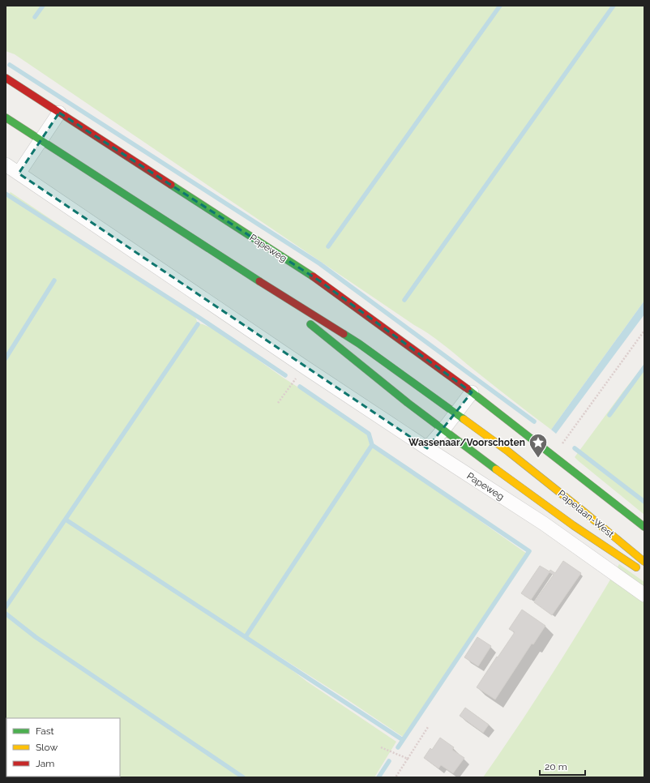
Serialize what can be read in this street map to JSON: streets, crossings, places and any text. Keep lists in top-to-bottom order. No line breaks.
{"streets":{"main road":["Papeweg","Papelaan-West"]},"crossings":[["Papeweg","Papelaan-West"]],"places":{"place":["Wassenaar/Voorschoten"]},"legend":["Fast","Slow","Jam"],"scale_bar":"20 m"}
